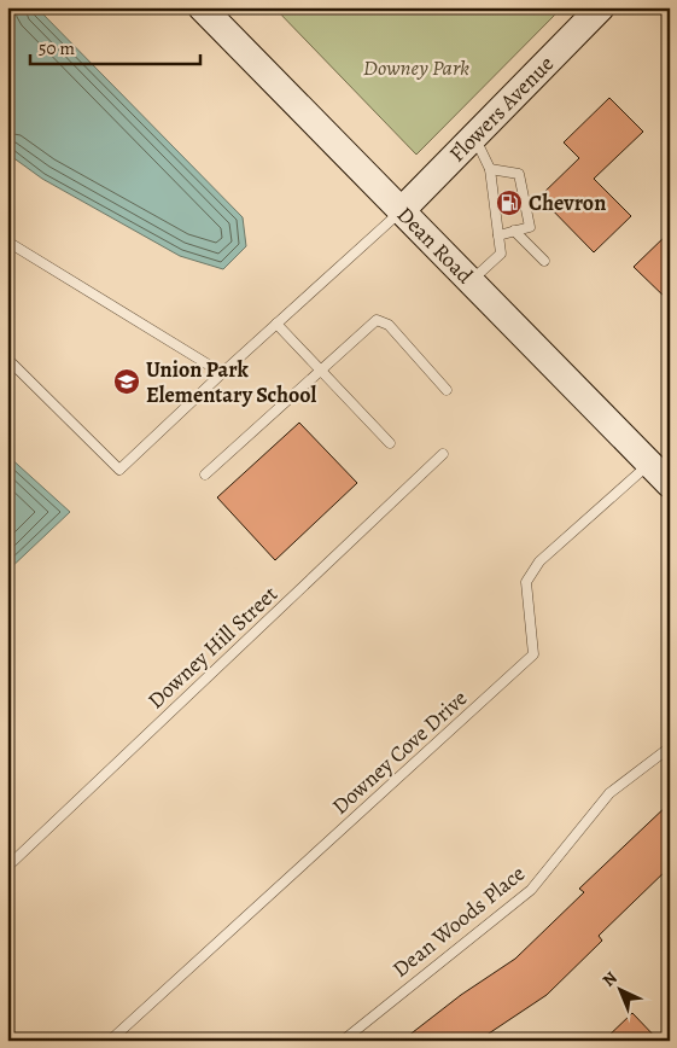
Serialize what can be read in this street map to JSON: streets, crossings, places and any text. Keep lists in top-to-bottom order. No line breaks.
{"streets":{"main road":["Flowers Avenue","Dean Road"],"lane":["Downey Hill Street","Downey Cove Drive","Dean Woods Place"]},"crossings":[["Flowers Avenue","Dean Road"],["Dean Road","Downey Cove Drive"]],"parks":["Downey Park"],"places":{"fuel station":["Chevron"],"school or university":["Union Park Elementary School"]},"scale_bar":"50 m","north":"top left"}
